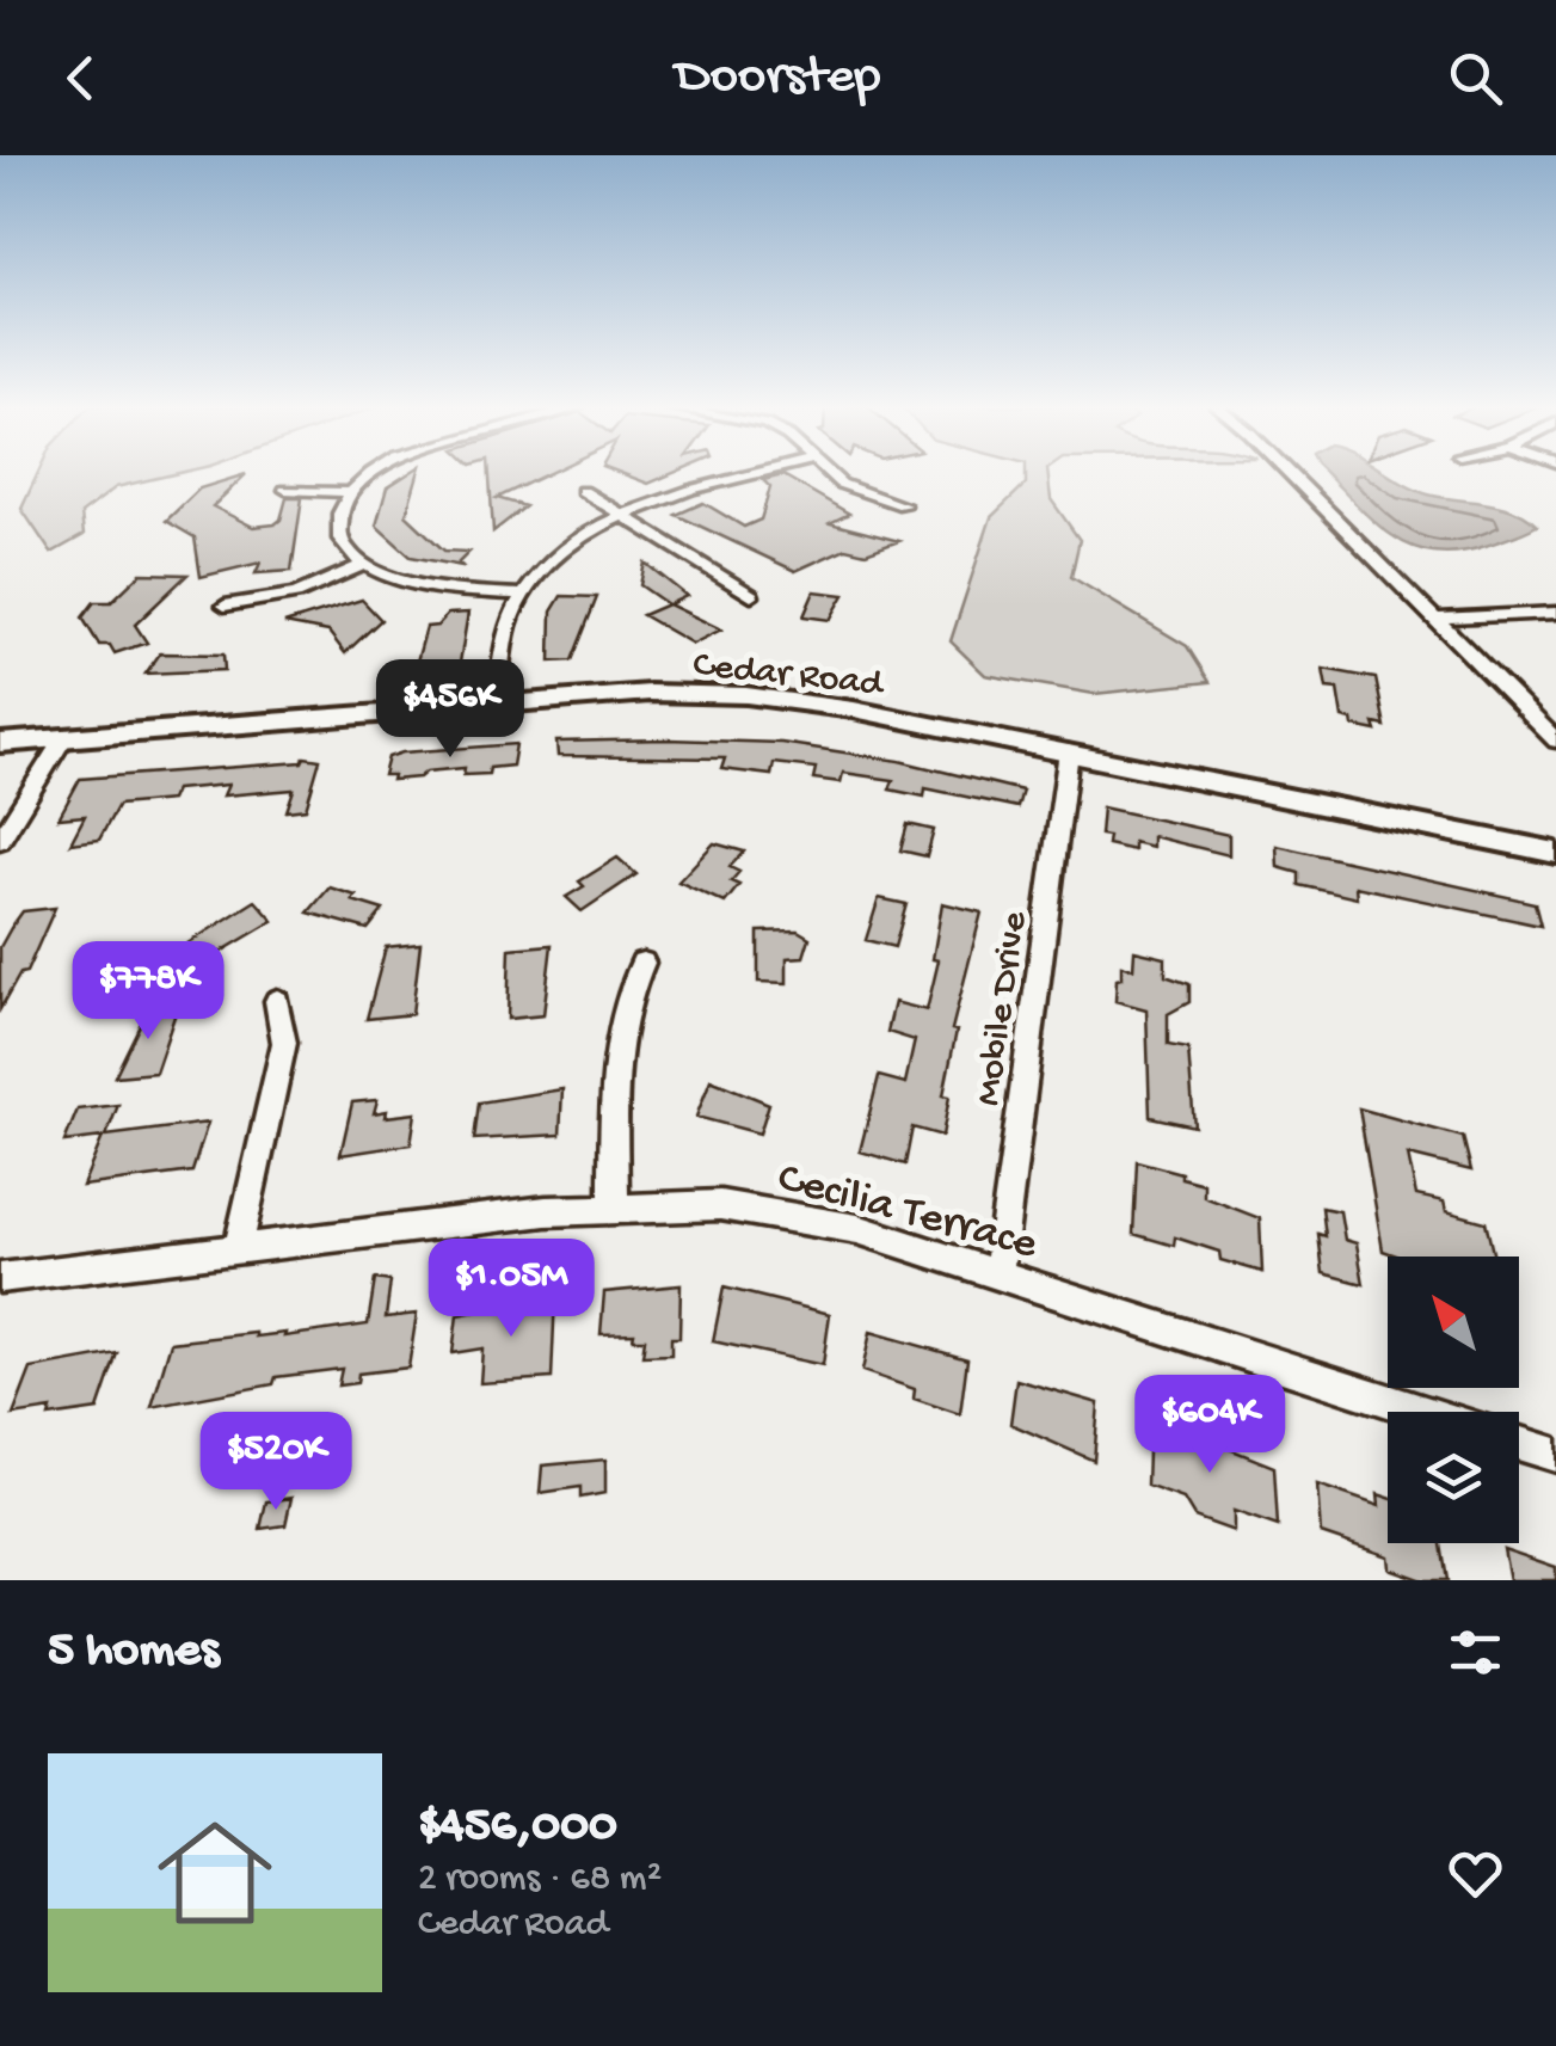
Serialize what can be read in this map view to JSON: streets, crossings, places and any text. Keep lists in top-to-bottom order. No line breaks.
{"streets":{"street":["Cedar Road","Mobile Drive","Cecilia Terrace"]},"crossings":[["Cedar Road","Mobile Drive"],["Mobile Drive","Cecilia Terrace"]],"north":"top left","page":{"header":"Doorstep","price":["$456K","$778K","$1.05M","$604K","$520K"],"heading":"5 homes","list":[{"name":"$456,000","note":"2 rooms · 68 m² · Cedar Road"}]}}
